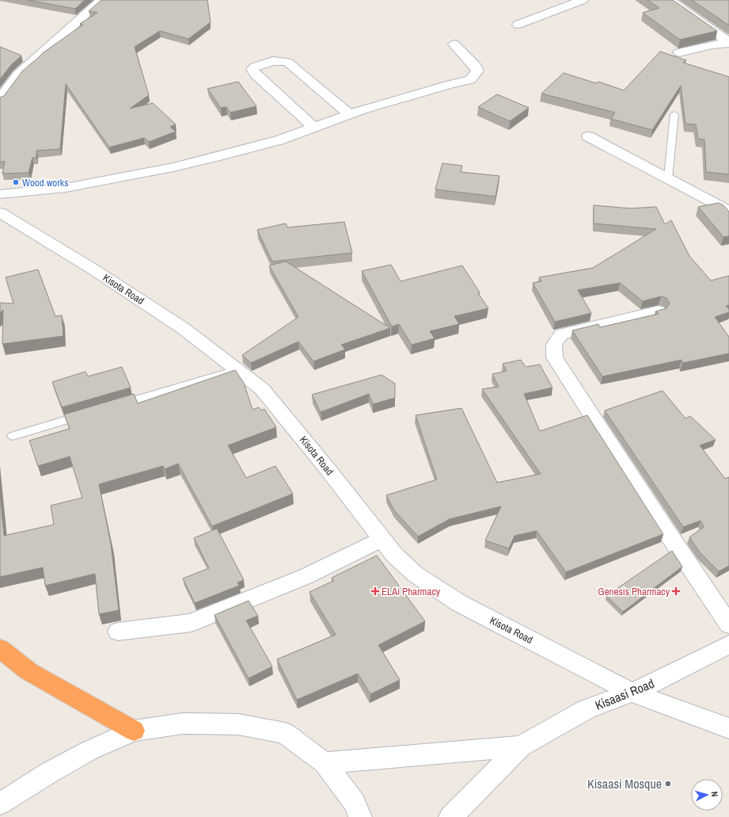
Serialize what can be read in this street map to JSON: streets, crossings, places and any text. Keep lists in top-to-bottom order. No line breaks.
{"streets":{"street":["Kisota Road","Kisaasi Road"]},"crossings":[["Kisota Road","Kisaasi Road"]],"places":{"other":["Wood works","Kisaasi Mosque"],"health":["ELAi Pharmacy","Genesis Pharmacy"]},"north":"right"}
